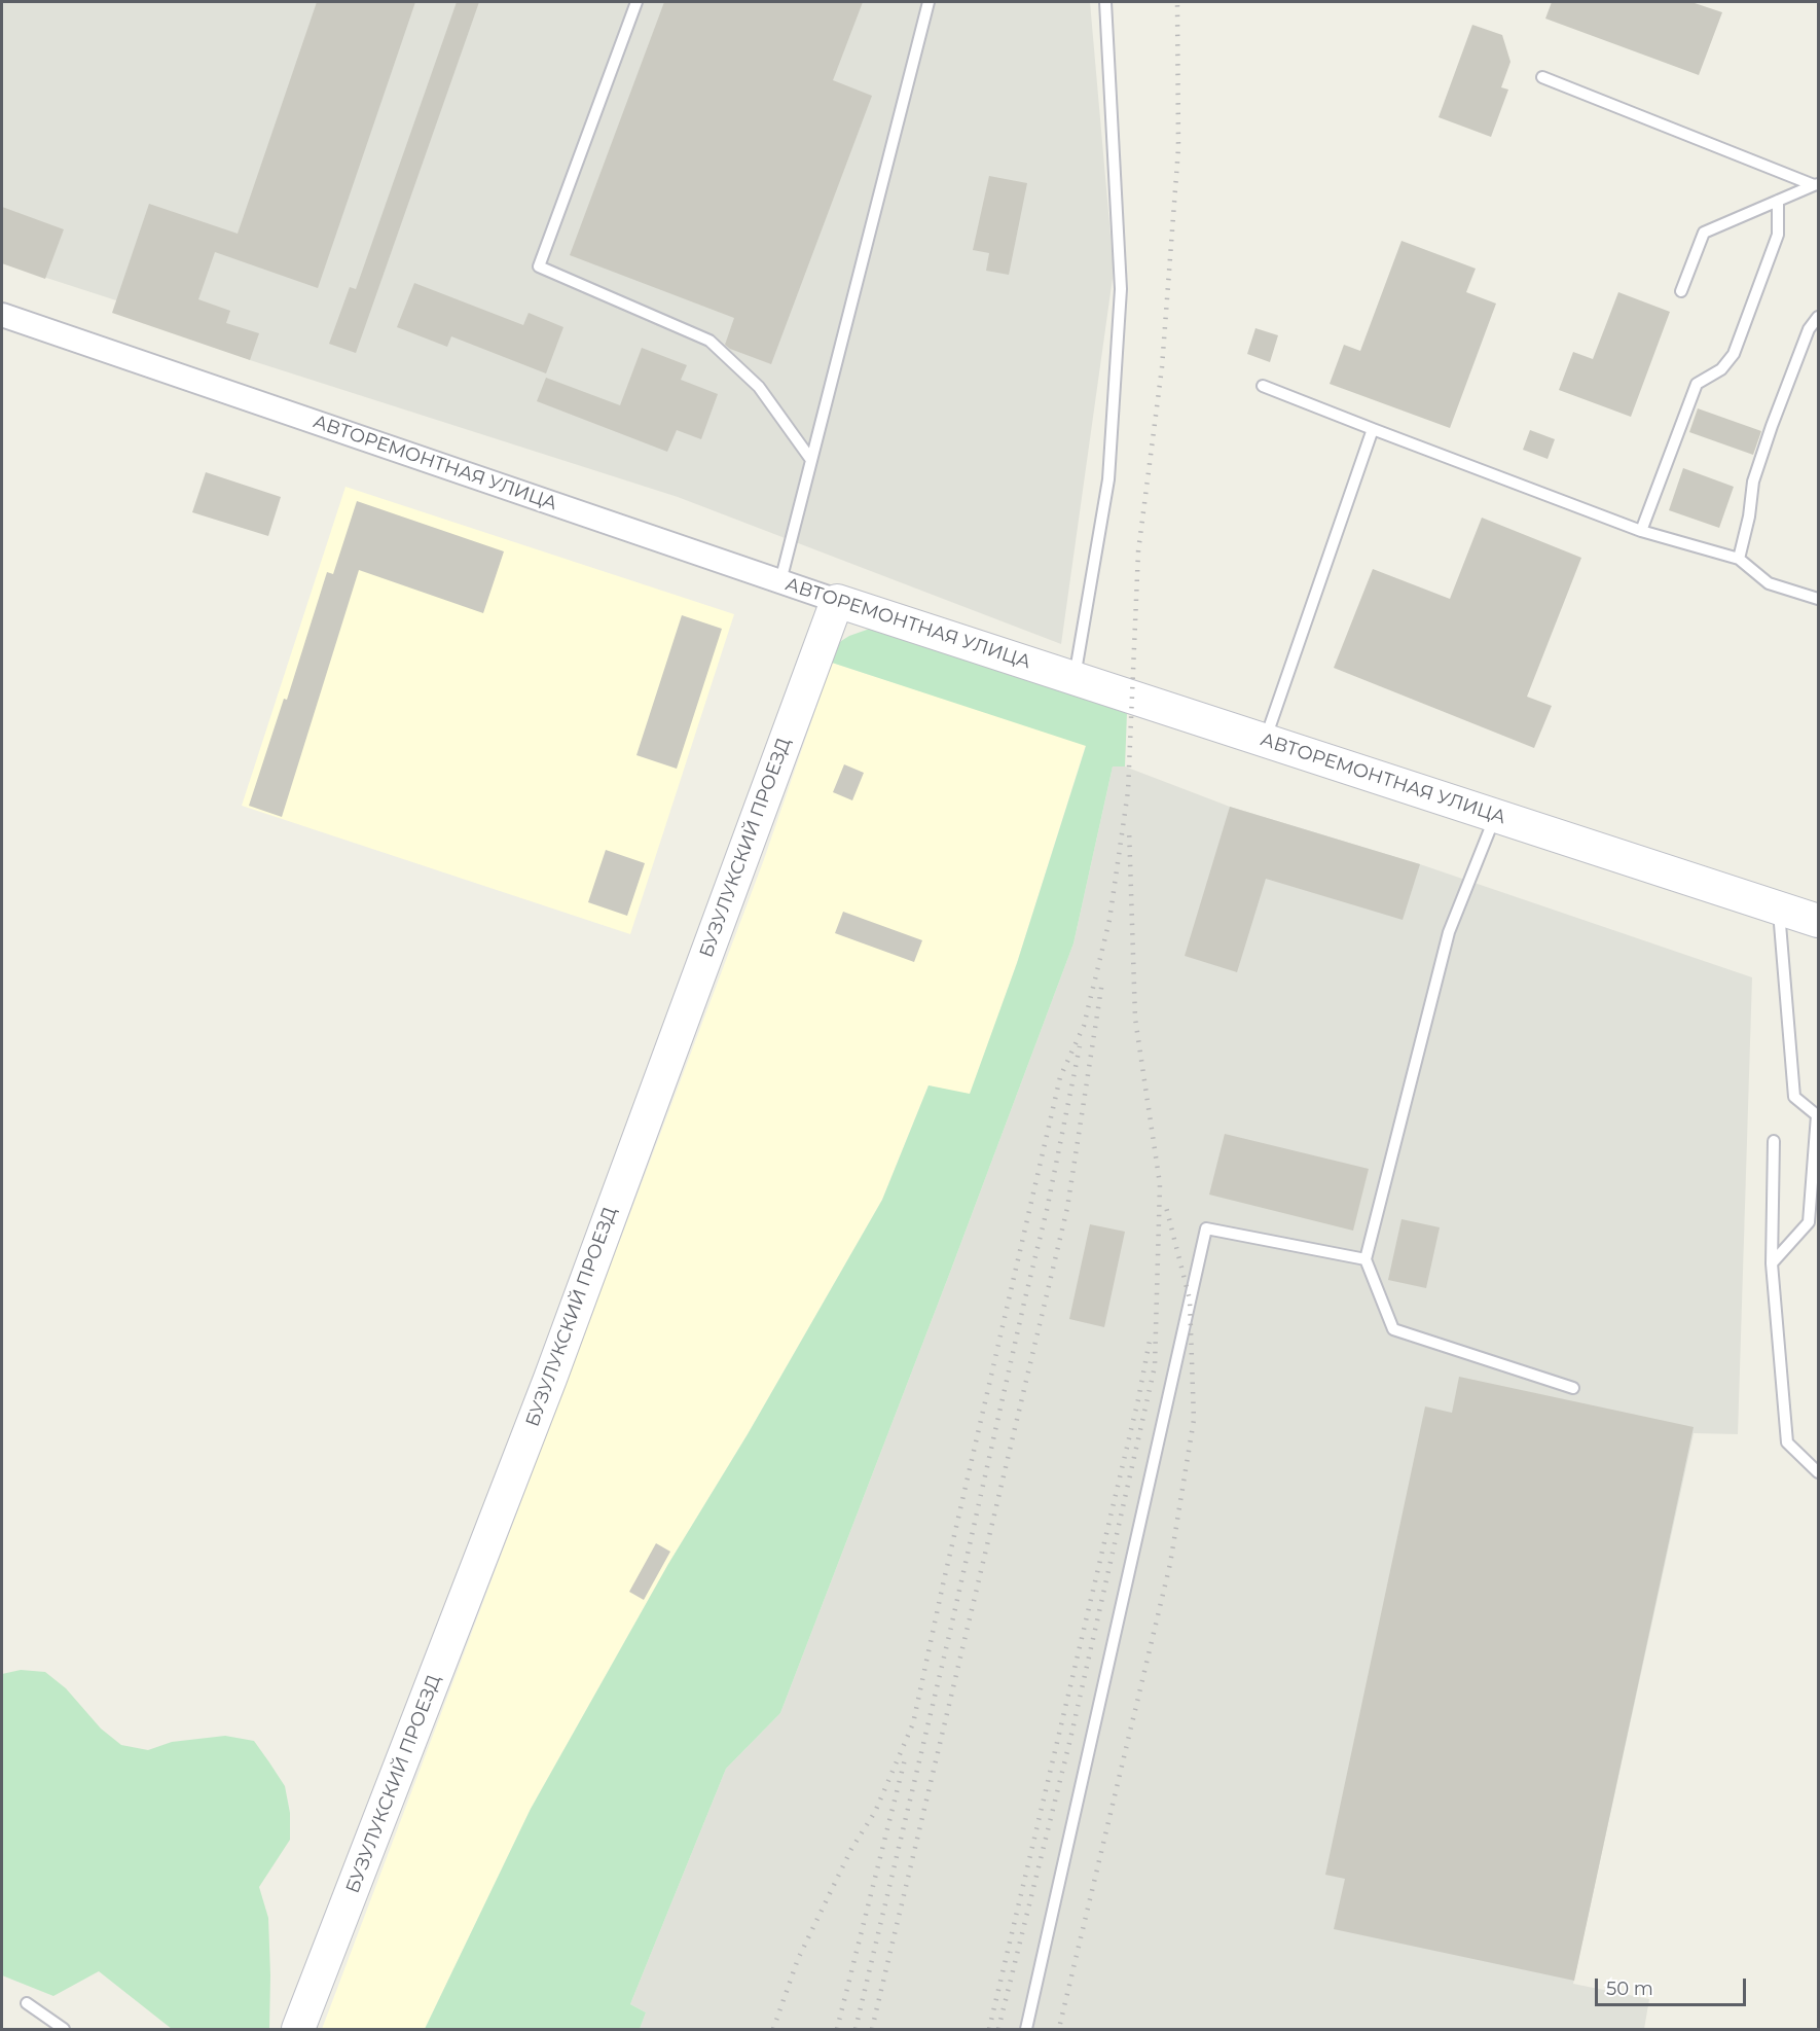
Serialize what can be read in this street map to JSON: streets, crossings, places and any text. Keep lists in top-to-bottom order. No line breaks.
{"streets":{"main road":["АВТОРЕМОНТНАЯ УЛИЦА","БУЗУЛУКСКИЙ ПРОЕЗД"]},"crossings":[["АВТОРЕМОНТНАЯ УЛИЦА","БУЗУЛУКСКИЙ ПРОЕЗД"]],"scale_bar":"50 m"}
